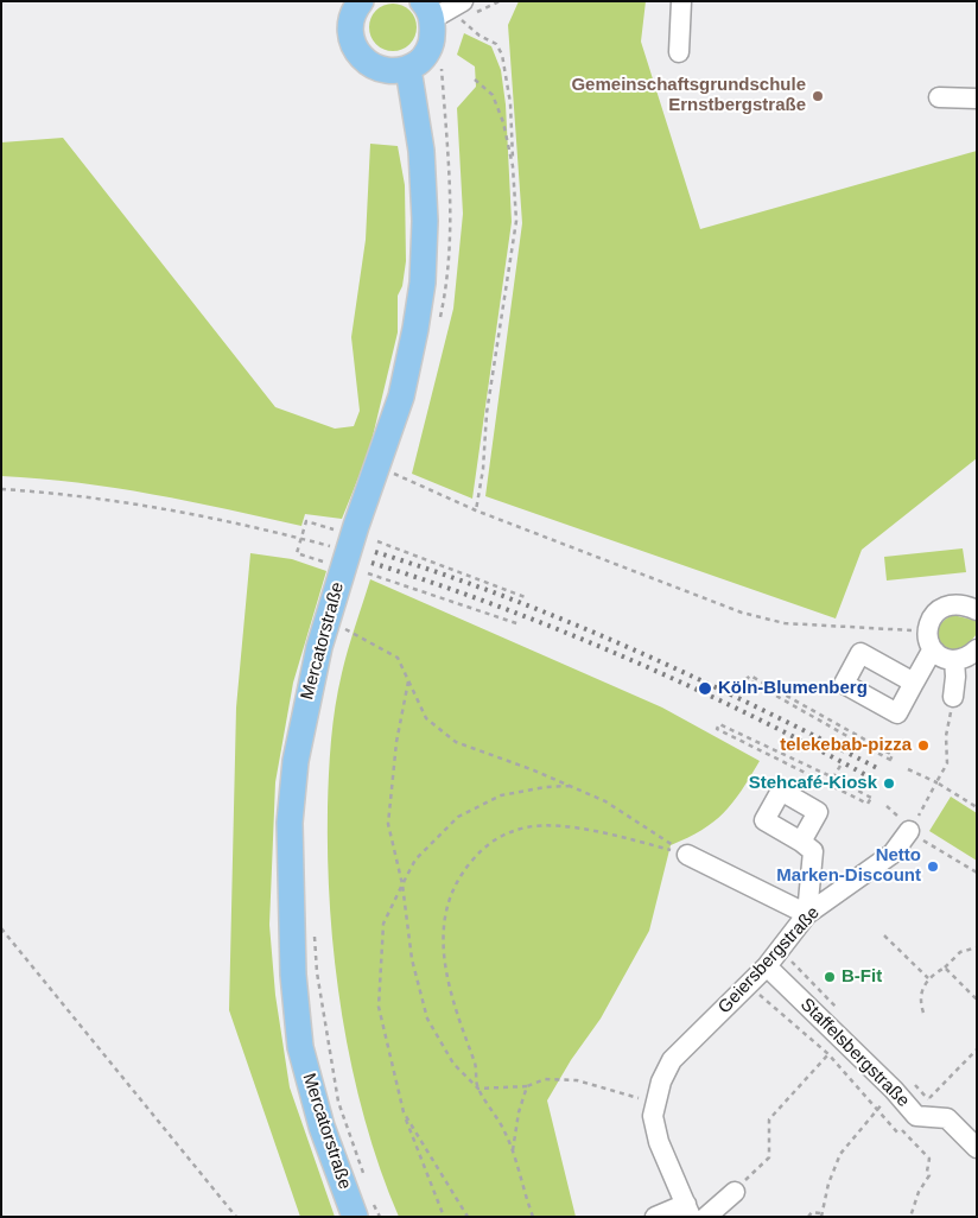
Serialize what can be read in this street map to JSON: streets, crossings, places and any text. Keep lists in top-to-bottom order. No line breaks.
{"streets":{"main road":["Mercatorstraße"],"street":["Geiersbergstraße","Staffelsbergstraße"]},"crossings":[["Geiersbergstraße","Staffelsbergstraße"]],"places":["Gemeinschaftsgrundschule Ernstbergstraße","Köln-Blumenberg","telekebab-pizza","Stehcafé-Kiosk","Netto Marken-Discount","B-Fit"]}
